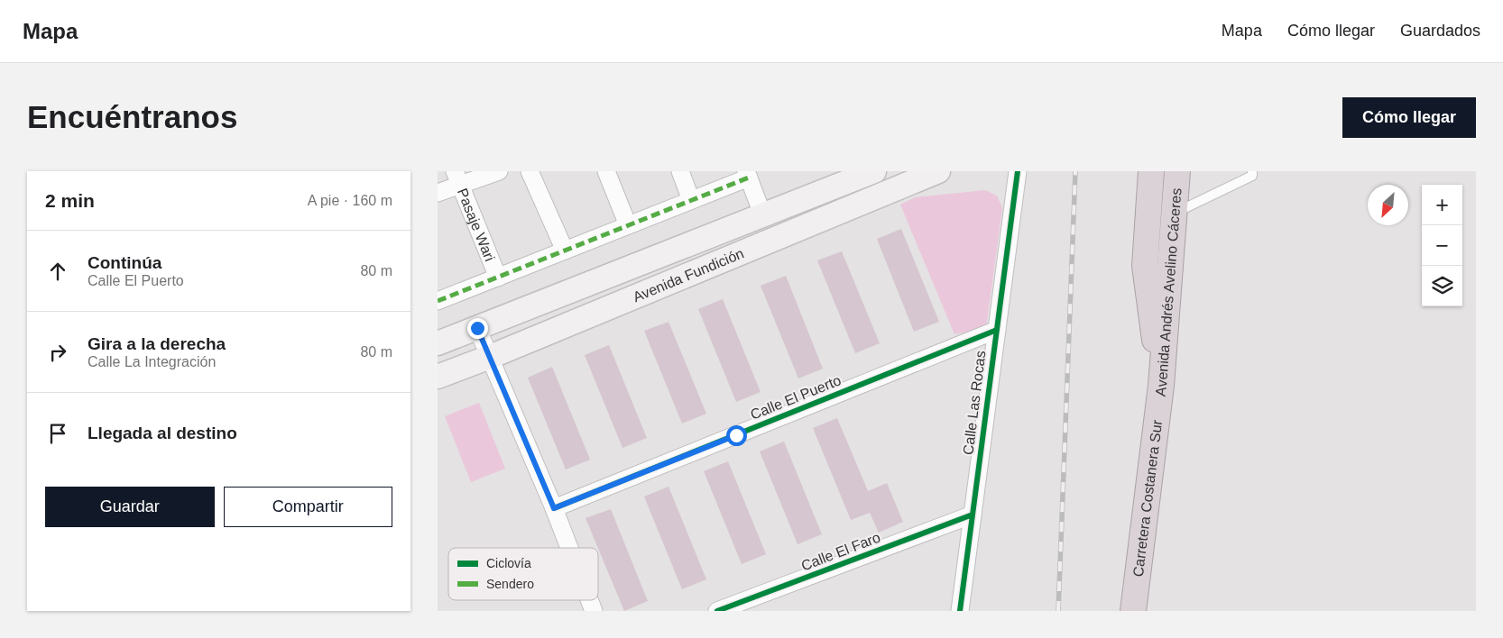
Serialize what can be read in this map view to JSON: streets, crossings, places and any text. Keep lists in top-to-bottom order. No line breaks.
{"streets":{"highway":["Avenida Andrés Avelino Cáceres","Carretera Costanera Sur"],"main road":["Avenida Fundición"],"street":["Pasaje Wari","Calle El Puerto","Calle Las Rocas","Calle El Faro"]},"crossings":[["Avenida Andrés Avelino Cáceres","Carretera Costanera Sur"],["Calle El Puerto","Calle Las Rocas"],["Calle Las Rocas","Calle El Faro"]],"legend":["Ciclovía","Sendero"],"north":"bottom left","page":{"header":"Mapa","nav":["Mapa","Cómo llegar","Guardados"],"buttons":["Cómo llegar",["Guardar","Compartir"]],"title":"Encuéntranos","heading":["2 min","A pie · 160 m"],"map_buttons":["+","−"],"list":[["Continúa","Calle El Puerto","80 m"],["Gira a la derecha","Calle La Integración","80 m"],"Llegada al destino"]}}
